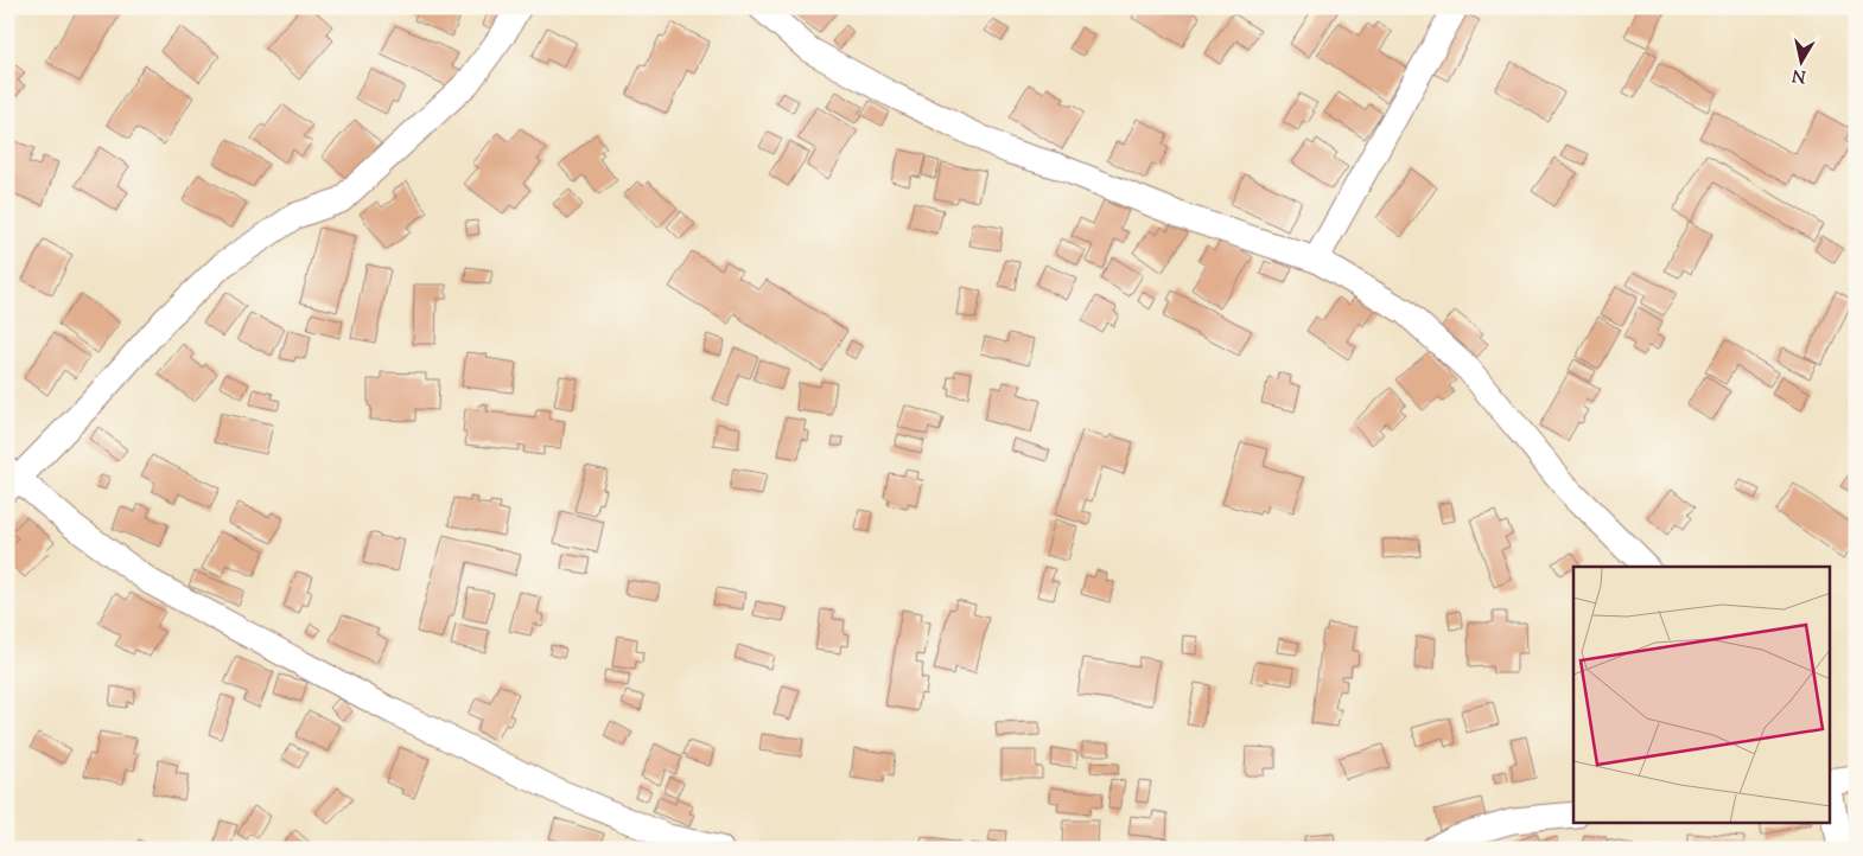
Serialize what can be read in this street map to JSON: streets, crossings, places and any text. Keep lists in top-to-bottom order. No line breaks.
{"north":"bottom"}
